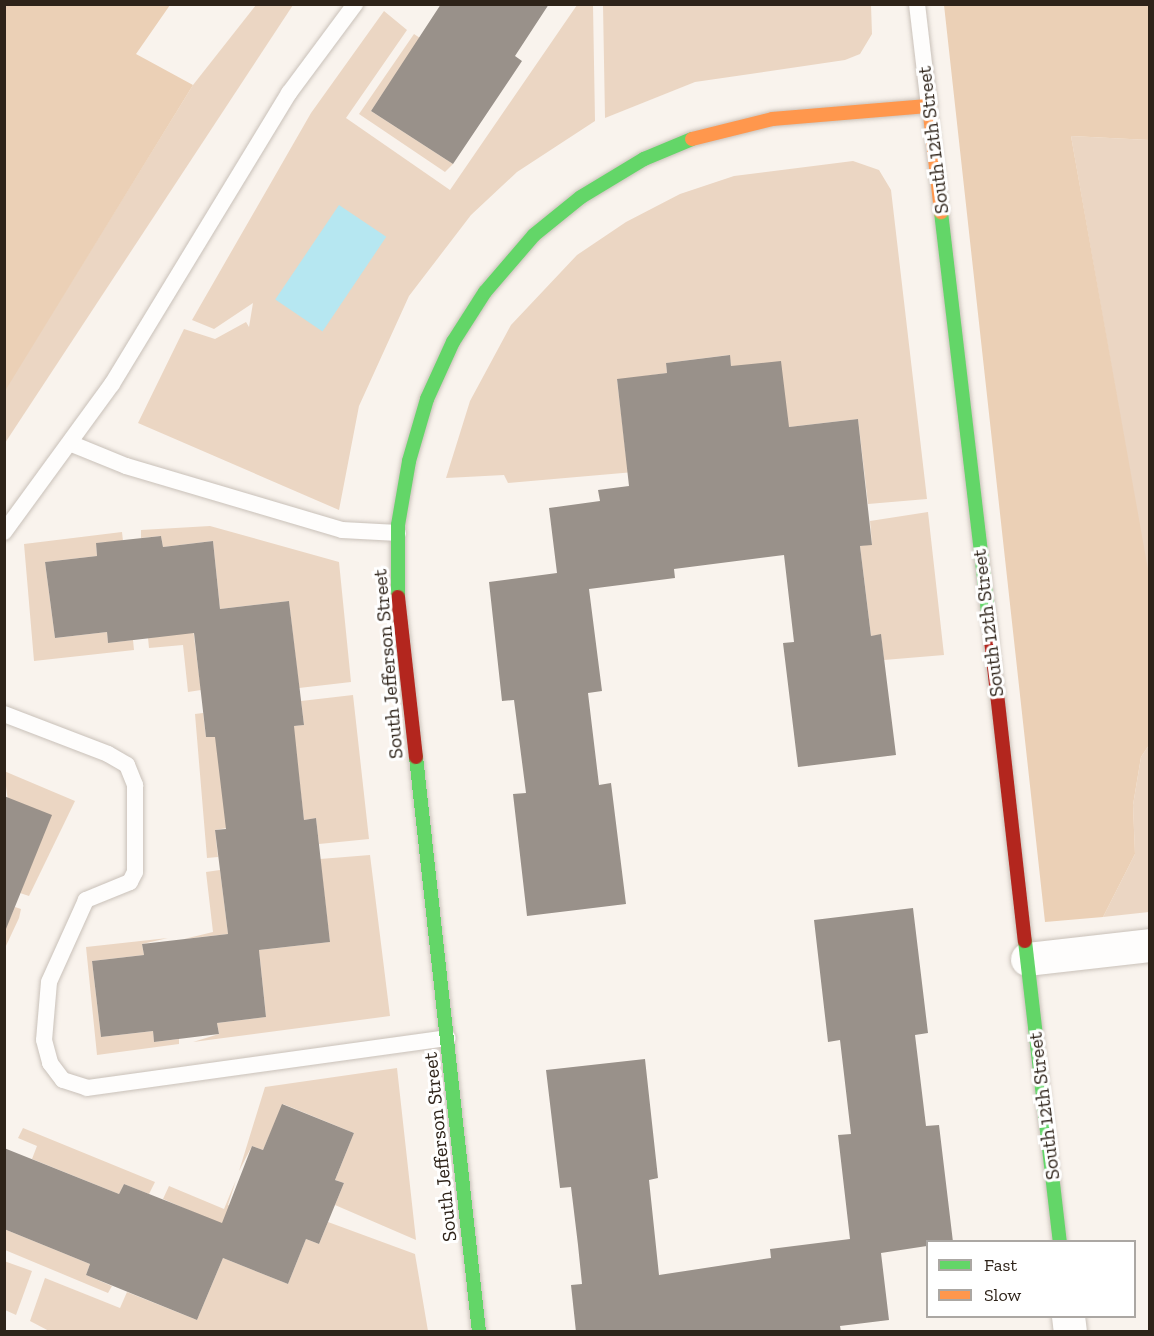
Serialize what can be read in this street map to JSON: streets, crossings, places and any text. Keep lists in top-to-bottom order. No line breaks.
{"streets":{"street":["South 12th Street","South Jefferson Street"]},"crossings":[["South 12th Street","South Jefferson Street"]],"legend":["Fast","Slow"]}
